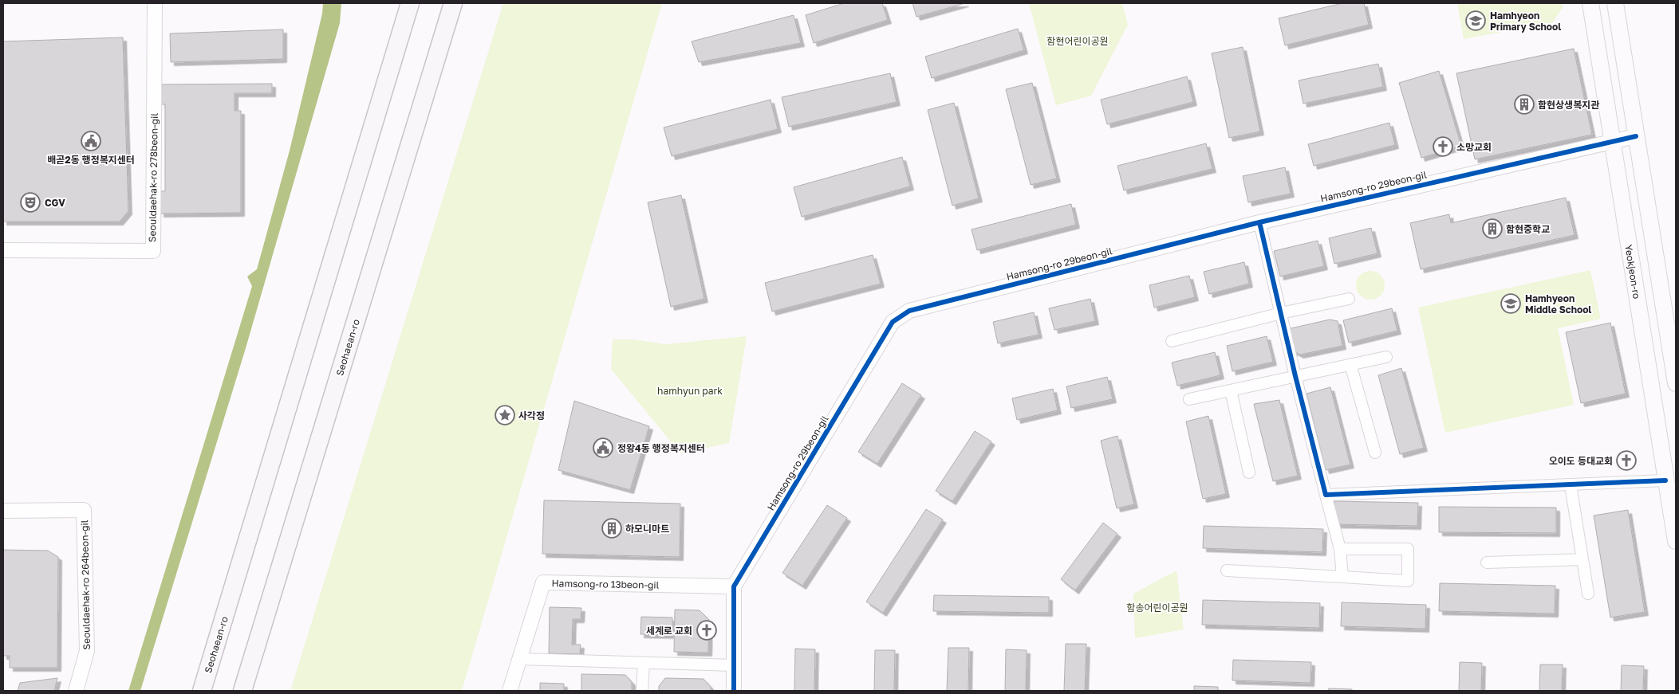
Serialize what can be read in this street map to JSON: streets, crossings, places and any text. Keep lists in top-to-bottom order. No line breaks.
{"streets":{"main road":["Yeokjeon-ro","Seohaean-ro"],"street":["Seouldaehak-ro 278beon-gil","Hamsong-ro 29beon-gil","Hamsong-ro 13beon-gil","Seouldaehak-ro 264beon-gil"]},"crossings":[["Hamsong-ro 29beon-gil","Yeokjeon-ro"],["Hamsong-ro 29beon-gil","Hamsong-ro 13beon-gil"]],"parks":["함현어린이공원","hamhyun park","함송어린이공원"],"places":{"school or university":["Hamhyeon Primary School","Hamhyeon Middle School"],"building":["함현상생복지관","함현중학교","하모니마트"],"public building":["배곧2동 행정복지센터","정왕4동 행정복지센터"],"church":["소망교회","오이도 등대교회","세계로 교회"],"theatre":["CGV"],"place":["사각정"]}}
